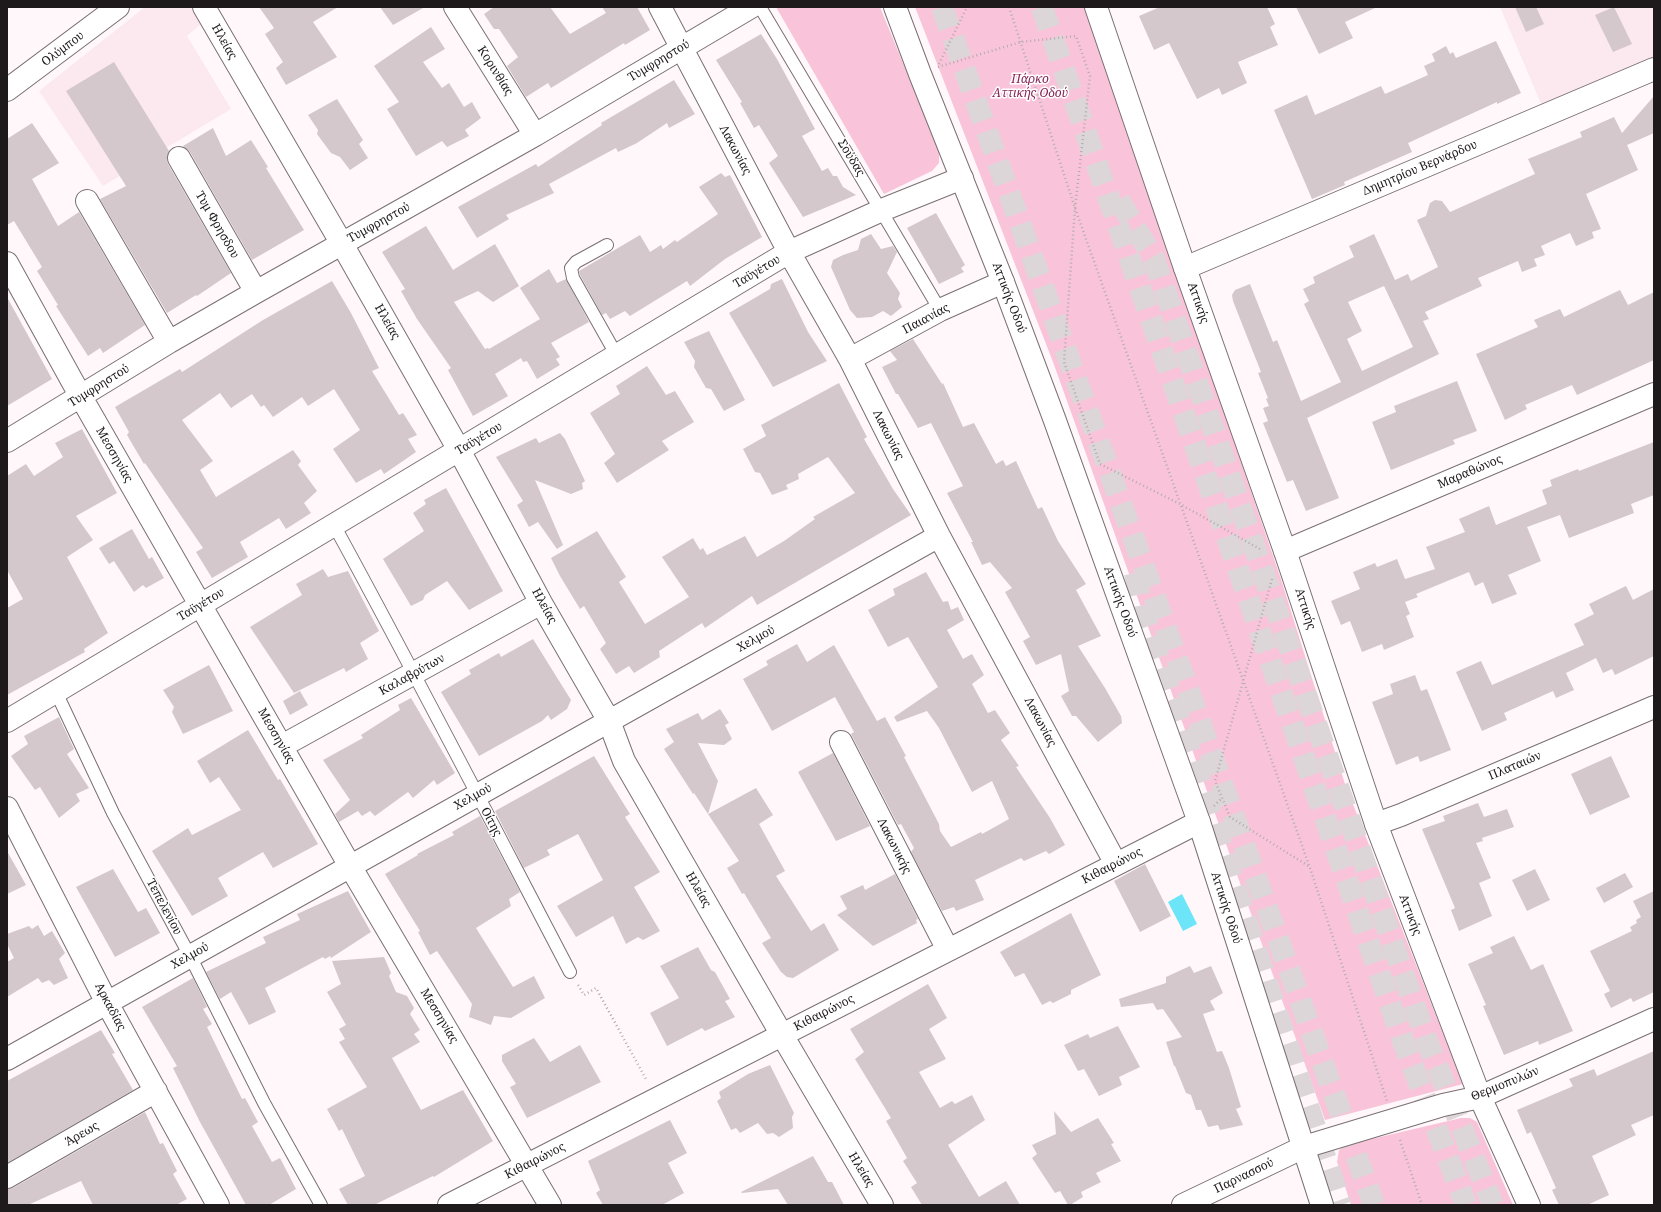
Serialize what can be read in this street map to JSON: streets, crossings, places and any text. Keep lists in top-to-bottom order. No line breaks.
{"streets":{"street":["Ηλείας","Ολύμπου","Τυμφρηστού","Κορινθίας","Λακωνίας","Δημητρίου Βερνάρδου","Τυμ Φρησδου","Ταϋγέτου","Αττικής Οδού","Αττικής","Παιανίας","Μεσσηνίας","Μαραθώνος","Χελμού","Καλαβρύτων","Πλαταιών","Λακωνικής","Κιθαιρώνος","Αρκαδίας","Θερμοπυλών","Άρεως","Παρνασσού"],"lane":["Σούδας","Οίτης","Τεπελενίου"]},"crossings":[["Ηλείας","Τυμφρηστού"],["Ηλείας","Ταϋγέτου"],["Ηλείας","Χελμού"],["Ηλείας","Καλαβρύτων"],["Ηλείας","Κιθαιρώνος"],["Τυμφρηστού","Κορινθίας"],["Τυμφρηστού","Λακωνίας"],["Τυμφρηστού","Τυμ Φρησδου"],["Τυμφρηστού","Μεσσηνίας"],["Λακωνίας","Ταϋγέτου"],["Λακωνίας","Παιανίας"],["Λακωνίας","Χελμού"],["Λακωνίας","Κιθαιρώνος"],["Σούδας","Ταϋγέτου"],["Σούδας","Παιανίας"],["Δημητρίου Βερνάρδου","Αττικής"],["Ταϋγέτου","Αττικής Οδού"],["Ταϋγέτου","Μεσσηνίας"],["Ταϋγέτου","Οίτης"],["Ταϋγέτου","Τεπελενίου"],["Αττικής Οδού","Παιανίας"],["Αττικής Οδού","Κιθαιρώνος"],["Αττικής Οδού","Θερμοπυλών"],["Αττικής Οδού","Παρνασσού"],["Αττικής","Μαραθώνος"],["Αττικής","Πλαταιών"],["Αττικής","Θερμοπυλών"],["Μεσσηνίας","Χελμού"],["Μεσσηνίας","Καλαβρύτων"],["Μεσσηνίας","Κιθαιρώνος"],["Χελμού","Οίτης"],["Χελμού","Τεπελενίου"],["Χελμού","Αρκαδίας"],["Καλαβρύτων","Οίτης"],["Λακωνικής","Κιθαιρώνος"],["Αρκαδίας","Άρεως"],["Θερμοπυλών","Παρνασσού"]],"parks":["Πάρκο Αττικής Οδού"]}
